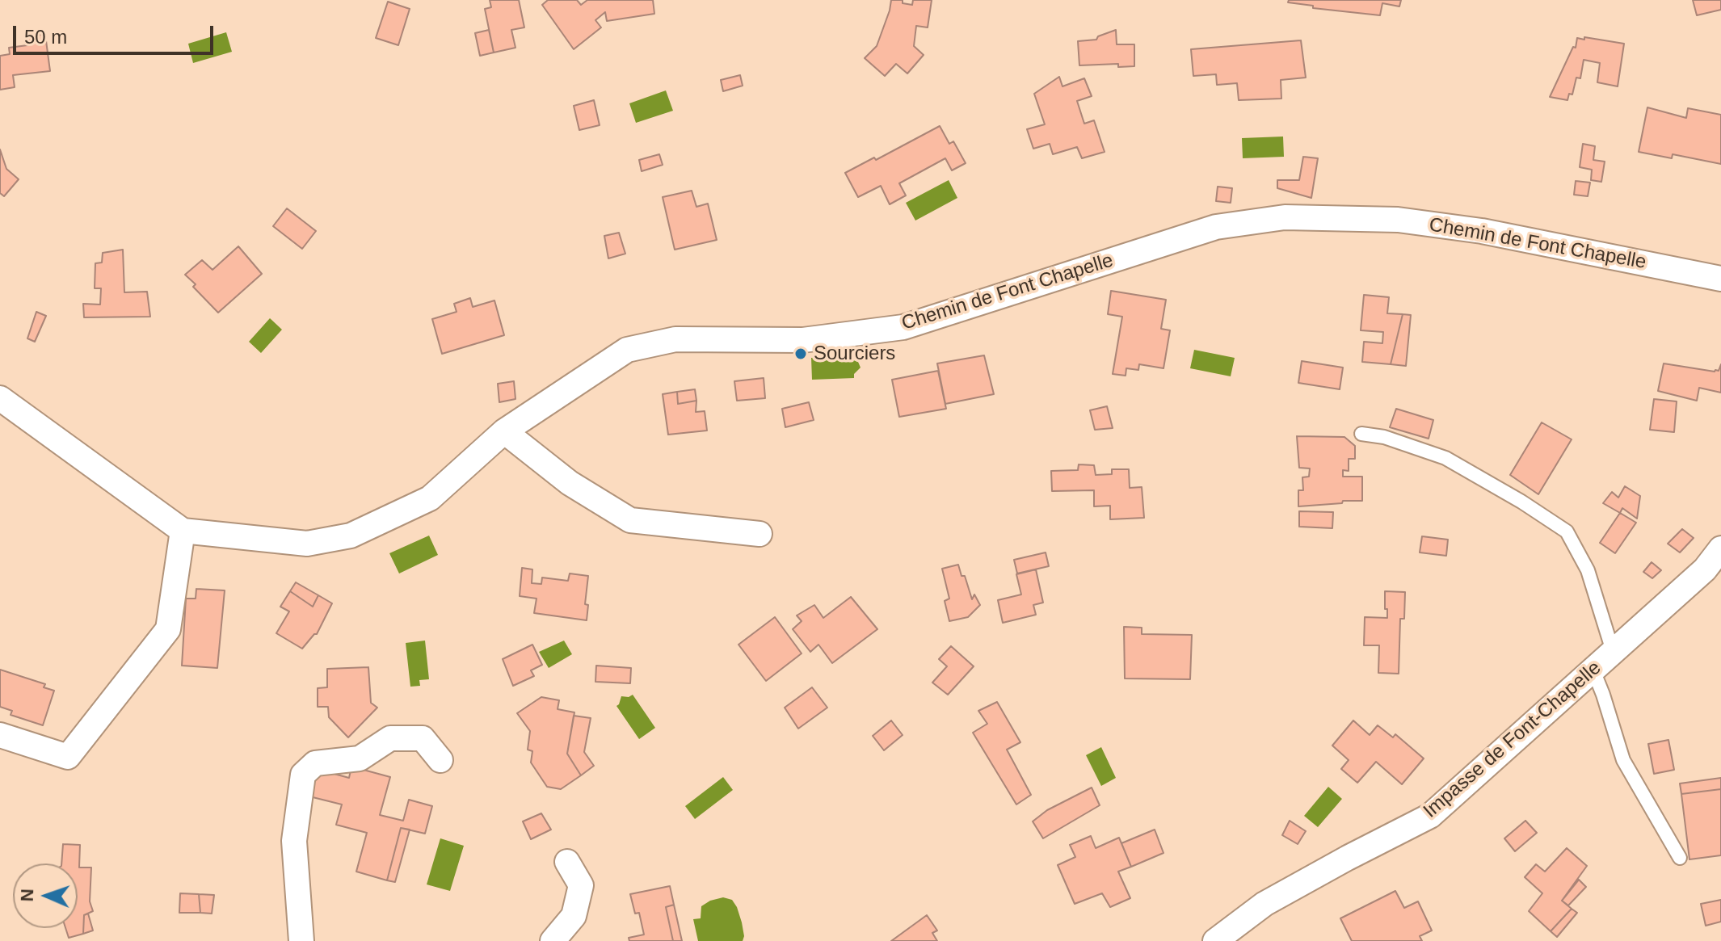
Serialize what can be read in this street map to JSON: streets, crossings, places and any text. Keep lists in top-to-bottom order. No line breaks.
{"streets":{"street":["Chemin de Font Chapelle","Impasse de Font-Chapelle"]},"places":["Sourciers"],"scale_bar":"50 m","north":"left"}
